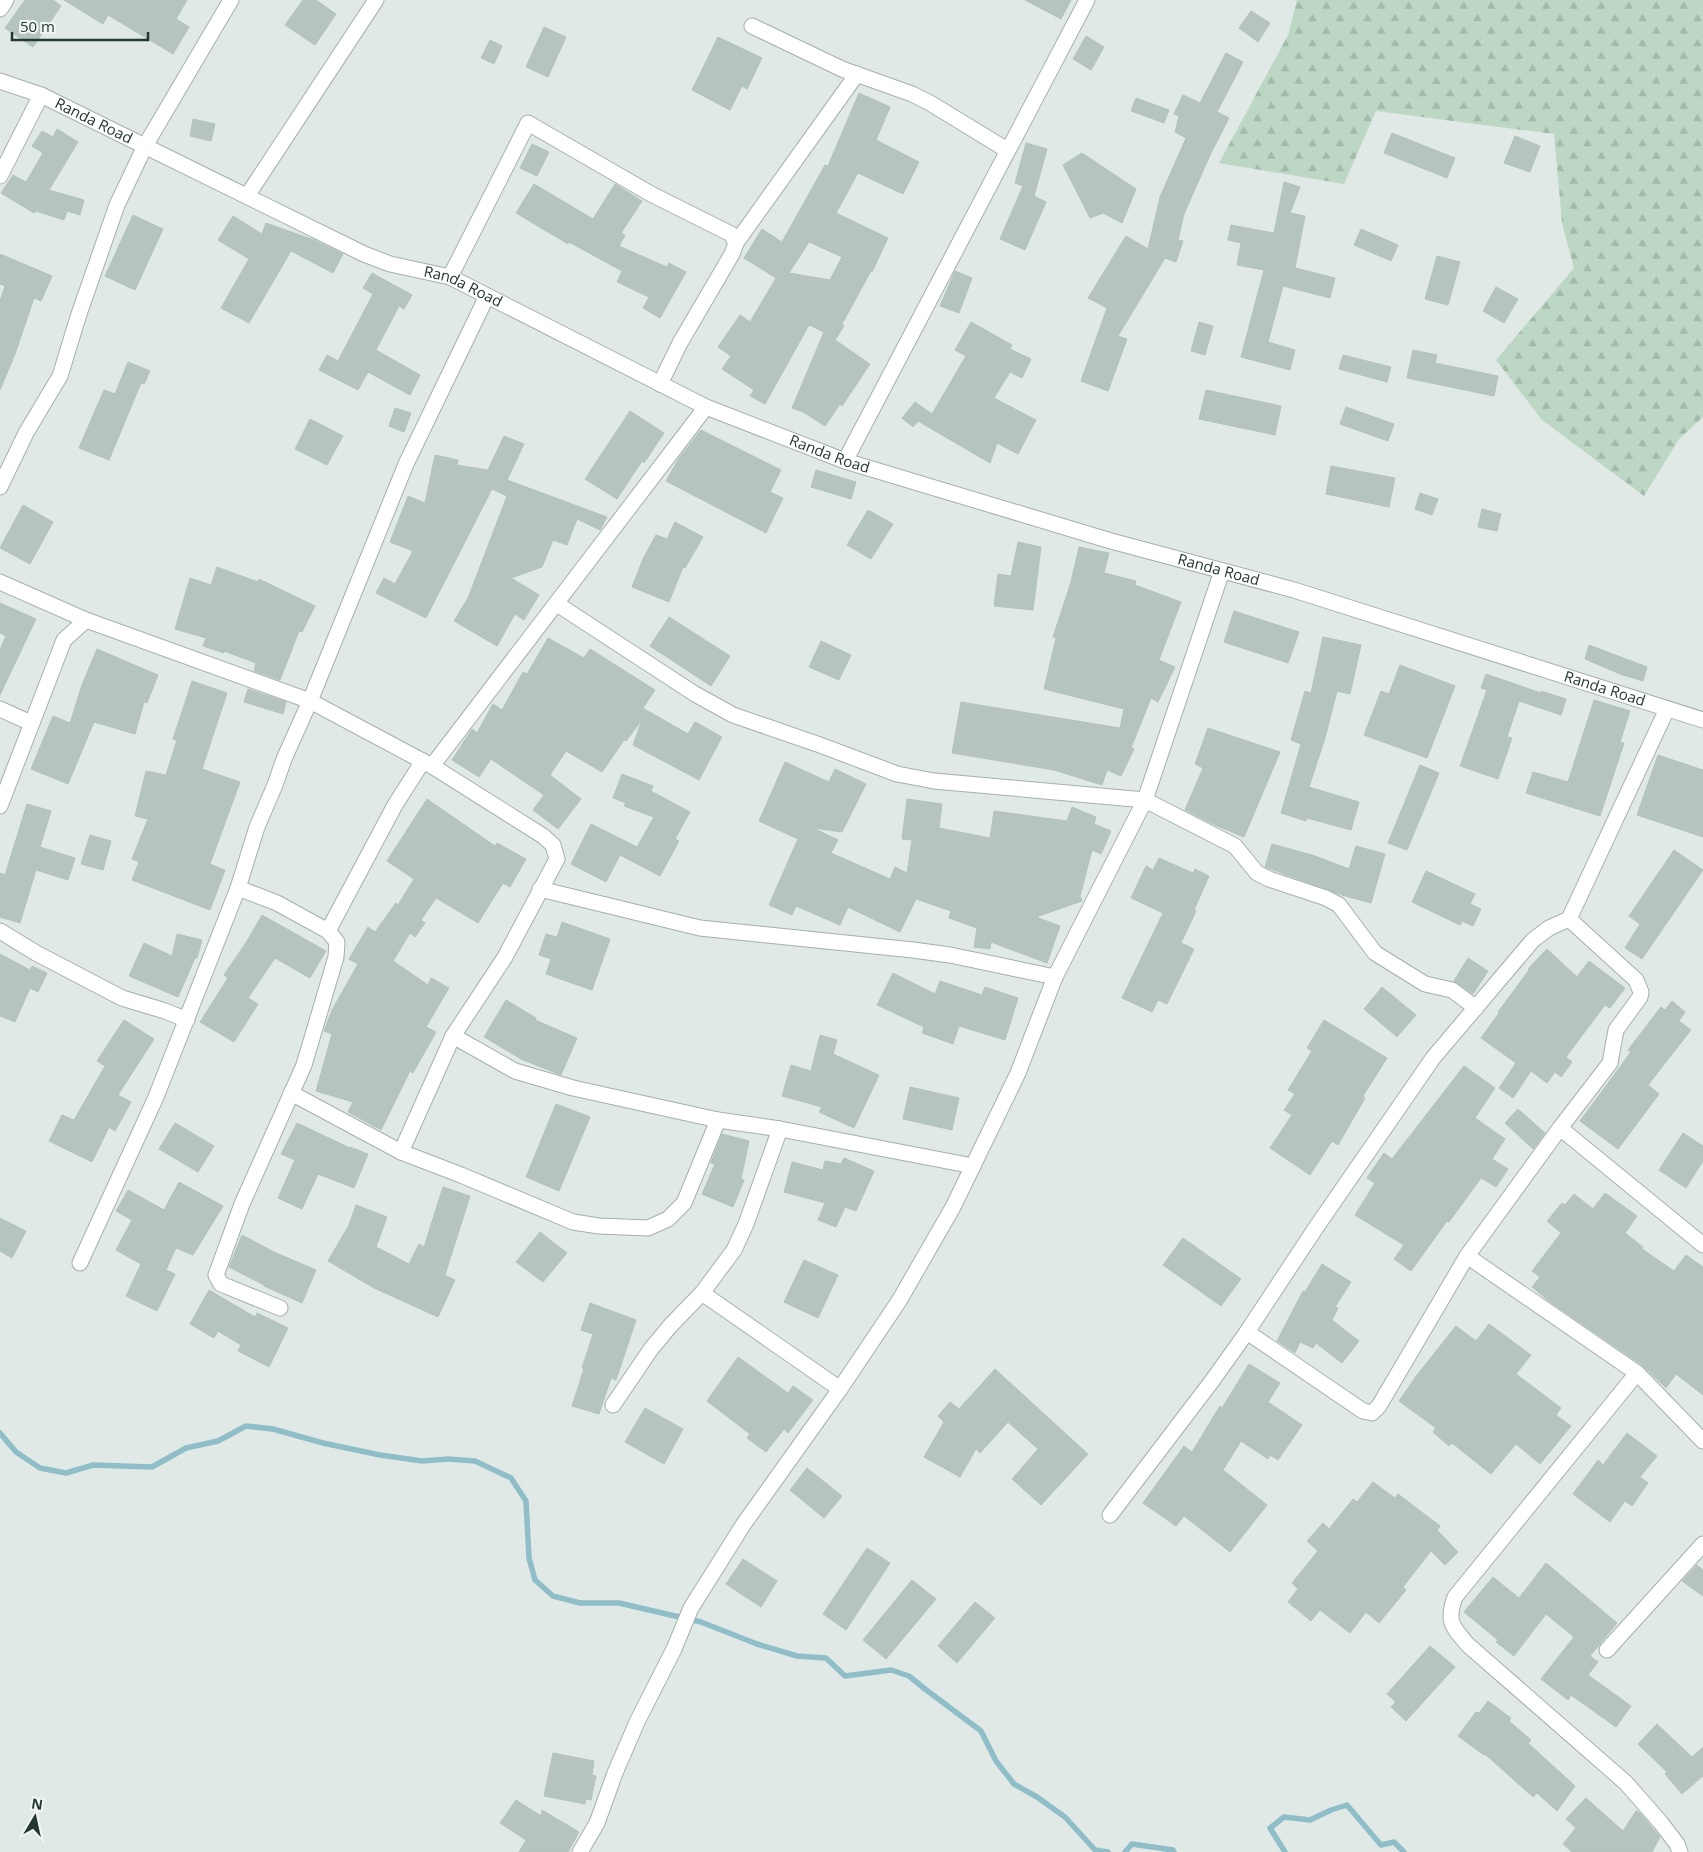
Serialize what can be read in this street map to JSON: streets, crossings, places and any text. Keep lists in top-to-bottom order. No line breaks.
{"streets":{"street":["Randa Road"]},"scale_bar":"50 m","north":"top"}
